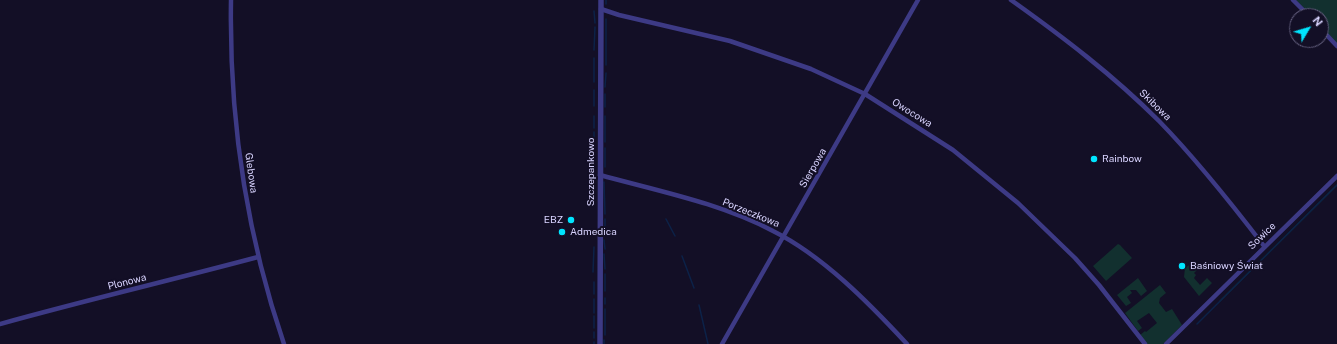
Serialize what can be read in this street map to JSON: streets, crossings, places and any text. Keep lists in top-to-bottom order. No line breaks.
{"streets":{"street":["Skibowa","Owocowa","Sierpowa","Szczepankowo","Glebowa","Porzeczkowa","Sowice","Plonowa"]},"crossings":[["Skibowa","Sowice"],["Owocowa","Sierpowa"],["Owocowa","Szczepankowo"],["Sierpowa","Porzeczkowa"],["Szczepankowo","Porzeczkowa"],["Glebowa","Plonowa"]],"places":["Rainbow","EBZ","Admedica","Baśniowy Świat"],"north":"top right"}
